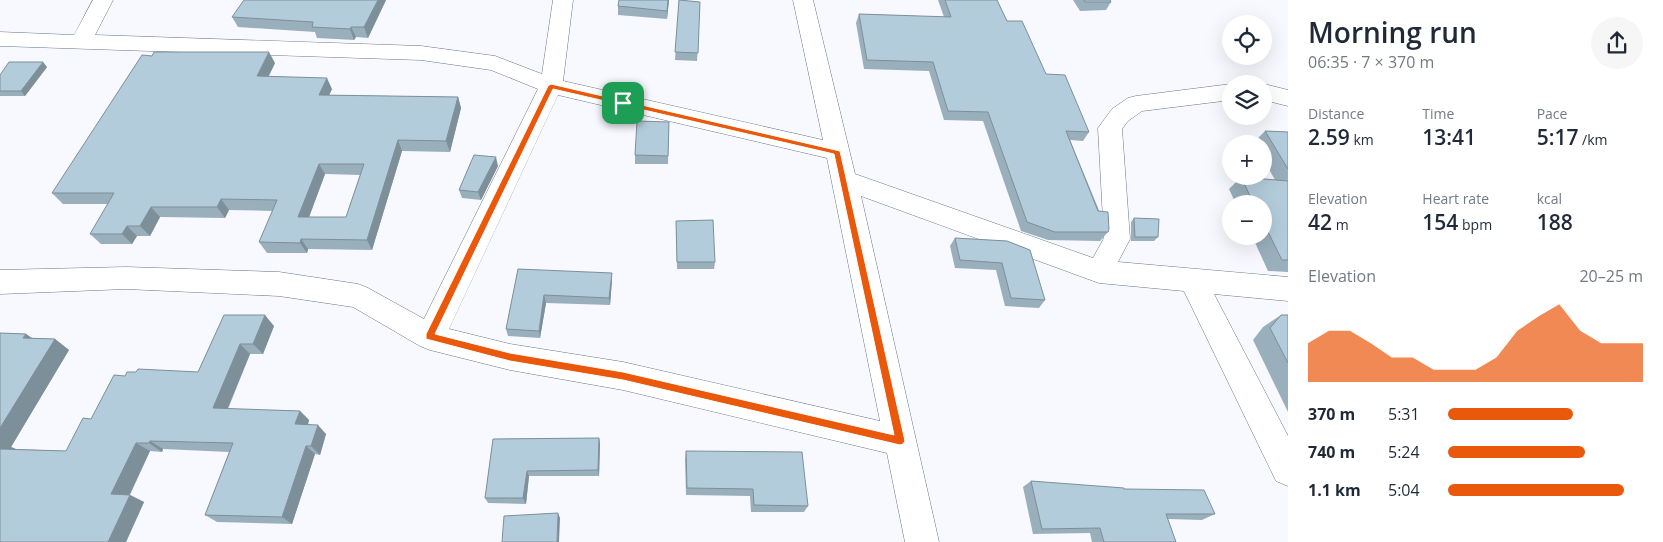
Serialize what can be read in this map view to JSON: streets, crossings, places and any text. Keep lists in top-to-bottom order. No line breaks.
{"page":{"heading":["Morning run","06:35 · 7 × 370 m"],"map_buttons":["+","−"],"stats":[["Distance","2.59 km"],["Time","13:41"],["Pace","5:17 /km"],["Elevation","42 m"],["Heart rate","154 bpm"],["kcal","188"]],"chart":["Elevation","20–25 m"],"list":[{"name":"370 m","note":"5:31"},{"name":"740 m","note":"5:24"},{"name":"1.1 km","note":"5:04"}]}}
